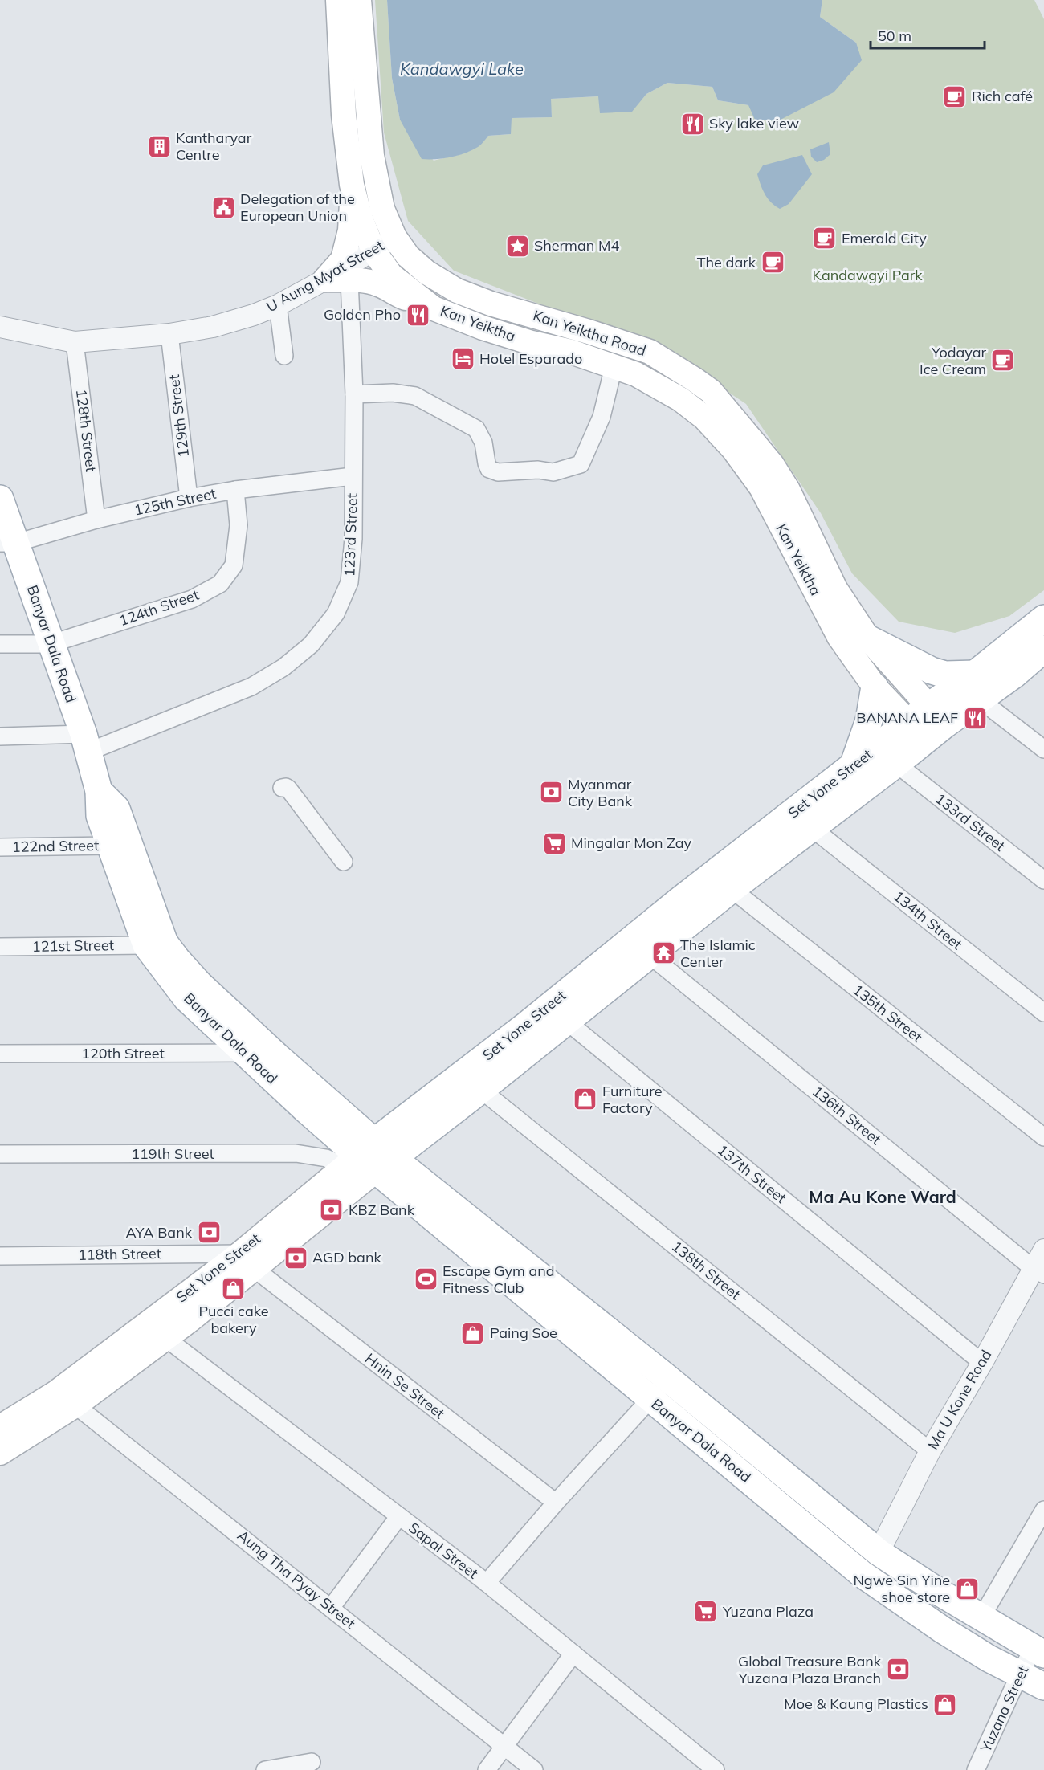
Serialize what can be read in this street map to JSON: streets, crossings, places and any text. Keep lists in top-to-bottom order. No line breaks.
{"streets":{"main road":["Kan Yeiktha","Kan Yeiktha Road","Banyar Dala Road","Set Yone Street"],"street":["U Aung Myat Street","129th Street","128th Street","125th Street","123rd Street","124th Street","133rd Street","122nd Street","134th Street","121st Street","135th Street","120th Street","136th Street","119th Street","137th Street","118th Street","138th Street","Hnin Se Street","Ma U Kone Road","Sapal Street","Aung Tha Pyay Street","Yuzana Street"]},"crossings":[["U Aung Myat Street","Kan Yeiktha"],["U Aung Myat Street","Kan Yeiktha Road"],["U Aung Myat Street","129th Street"],["U Aung Myat Street","128th Street"],["Kan Yeiktha","Kan Yeiktha Road"],["Kan Yeiktha","Set Yone Street"],["Kan Yeiktha Road","Set Yone Street"],["129th Street","125th Street"],["128th Street","125th Street"],["125th Street","123rd Street"],["125th Street","124th Street"],["125th Street","Banyar Dala Road"],["123rd Street","Banyar Dala Road"],["124th Street","Banyar Dala Road"],["Banyar Dala Road","Set Yone Street"],["Banyar Dala Road","122nd Street"],["Banyar Dala Road","121st Street"],["Banyar Dala Road","120th Street"],["Banyar Dala Road","119th Street"],["Banyar Dala Road","Ma U Kone Road"],["Banyar Dala Road","Yuzana Street"],["Set Yone Street","133rd Street"],["Set Yone Street","134th Street"],["Set Yone Street","135th Street"],["Set Yone Street","136th Street"],["Set Yone Street","119th Street"],["Set Yone Street","137th Street"],["Set Yone Street","118th Street"],["Set Yone Street","138th Street"],["Set Yone Street","Hnin Se Street"],["Set Yone Street","Sapal Street"],["Set Yone Street","Aung Tha Pyay Street"],["136th Street","Ma U Kone Road"],["137th Street","Ma U Kone Road"],["118th Street","Hnin Se Street"],["138th Street","Ma U Kone Road"]],"districts":["Ma Au Kone Ward"],"water":["Kandawgyi Lake"],"parks":["Kandawgyi Park"],"places":{"cafe":["Rich café","Emerald City","The dark","Yodayar Ice Cream"],"restaurant":["Sky lake view","Golden Pho","BANANA LEAF"],"building":["Kantharyar Centre"],"public building":["Delegation of the European Union"],"place":["Sherman M4"],"hotel":["Hotel Esparado"],"bank":["Myanmar City Bank","KBZ Bank","AYA Bank","AGD bank","Global Treasure Bank Yuzana Plaza Branch"],"supermarket":["Mingalar Mon Zay","Yuzana Plaza"],"temple":["The Islamic Center"],"shop":["Furniture Factory","Pucci cake bakery","Paing Soe","Ngwe Sin Yine shoe store","Moe & Kaung Plastics"],"sports":["Escape Gym and Fitness Club"]},"scale_bar":"50 m"}
